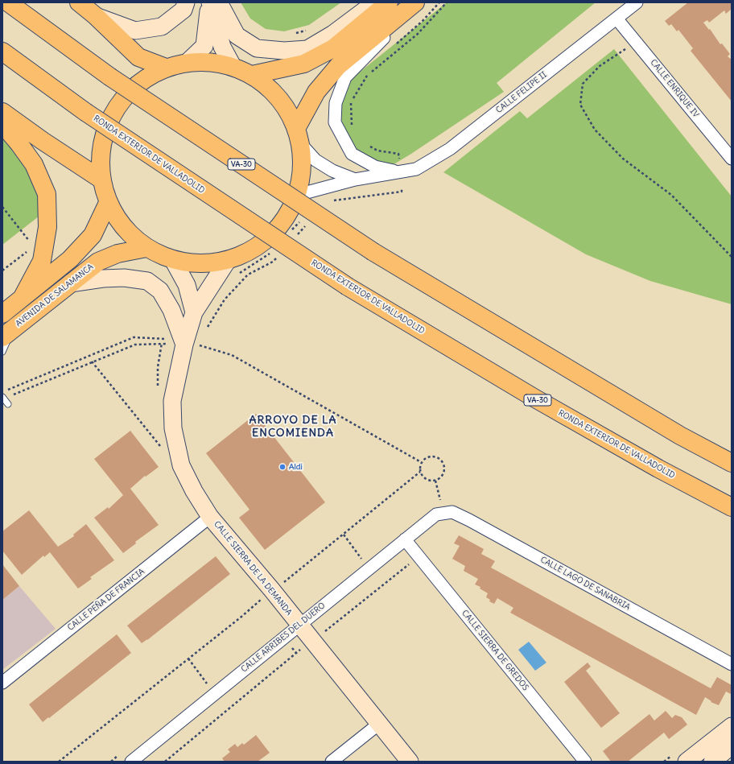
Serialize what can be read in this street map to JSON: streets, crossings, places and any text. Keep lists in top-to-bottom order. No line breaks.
{"streets":{"highway":["RONDA EXTERIOR DE VALLADOLID","VA-30","AVENIDA DE SALAMANCA"],"street":["CALLE ENRIQUE IV","CALLE FELIPE II","CALLE SIERRA DE LA DEMANDA","CALLE LAGO DE SANABRIA","CALLE PEÑA DE FRANCIA","CALLE ARRIBES DEL DUERO","CALLE SIERRA DE GREDOS"]},"crossings":[["CALLE ENRIQUE IV","CALLE FELIPE II"],["CALLE SIERRA DE LA DEMANDA","CALLE PEÑA DE FRANCIA"],["CALLE SIERRA DE LA DEMANDA","CALLE ARRIBES DEL DUERO"],["CALLE LAGO DE SANABRIA","CALLE ARRIBES DEL DUERO"],["CALLE ARRIBES DEL DUERO","CALLE SIERRA DE GREDOS"]],"districts":["ARROYO DE LA ENCOMIENDA"],"places":["Aldi"]}
